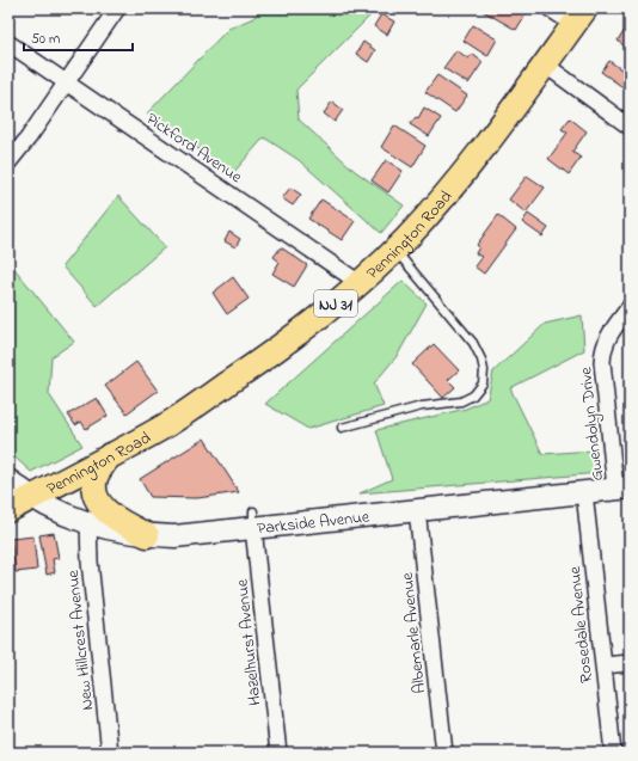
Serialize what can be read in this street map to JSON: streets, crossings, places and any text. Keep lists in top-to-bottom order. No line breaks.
{"streets":{"main road":["Pennington Road","NJ 31","Parkside Avenue"],"street":["Pickford Avenue","Gwendolyn Drive","Rosedale Avenue","Albemarle Avenue","New Hillcrest Avenue","Hazelhurst Avenue"]},"crossings":[["Pickford Avenue","Pennington Road"],["Pennington Road","Parkside Avenue"],["Gwendolyn Drive","Parkside Avenue"],["Parkside Avenue","Rosedale Avenue"],["Parkside Avenue","Albemarle Avenue"],["Parkside Avenue","New Hillcrest Avenue"],["Parkside Avenue","Hazelhurst Avenue"]],"scale_bar":"50 m"}
